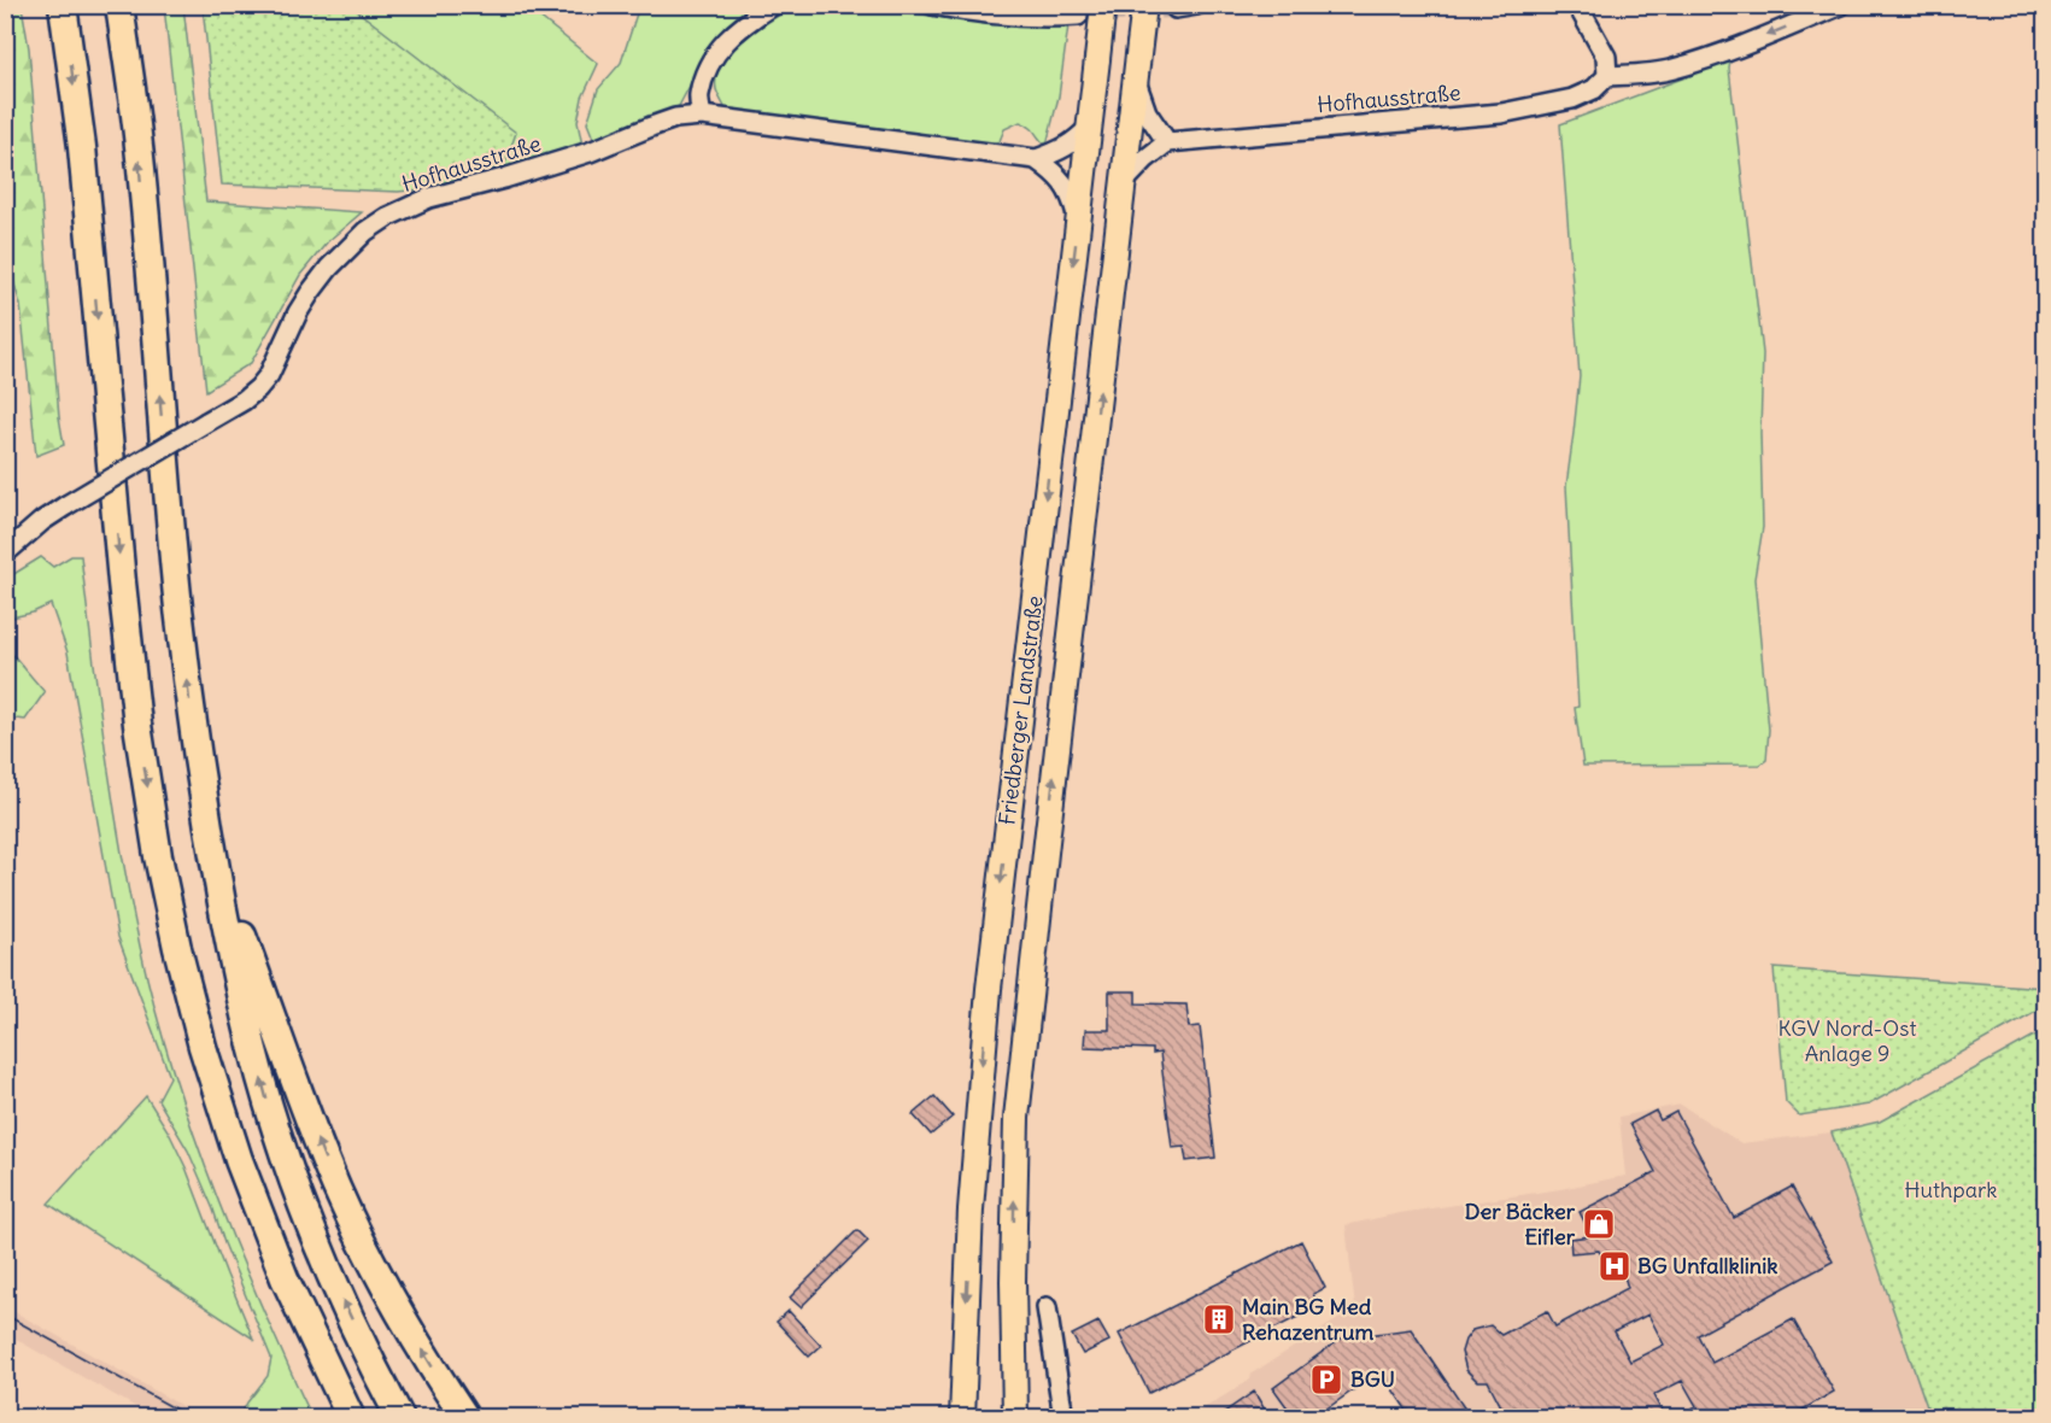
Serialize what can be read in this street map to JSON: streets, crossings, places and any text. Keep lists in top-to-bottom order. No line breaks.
{"streets":{"main road":["Friedberger Landstraße"],"street":["Hofhausstraße"]},"parks":["KGV Nord-Ost Anlage 9","Huthpark"],"places":{"shop":["Der Bäcker Eifler"],"hospital":["BG Unfallklinik"],"building":["Main BG Med Rehazentrum"],"parking":["BGU"]}}
